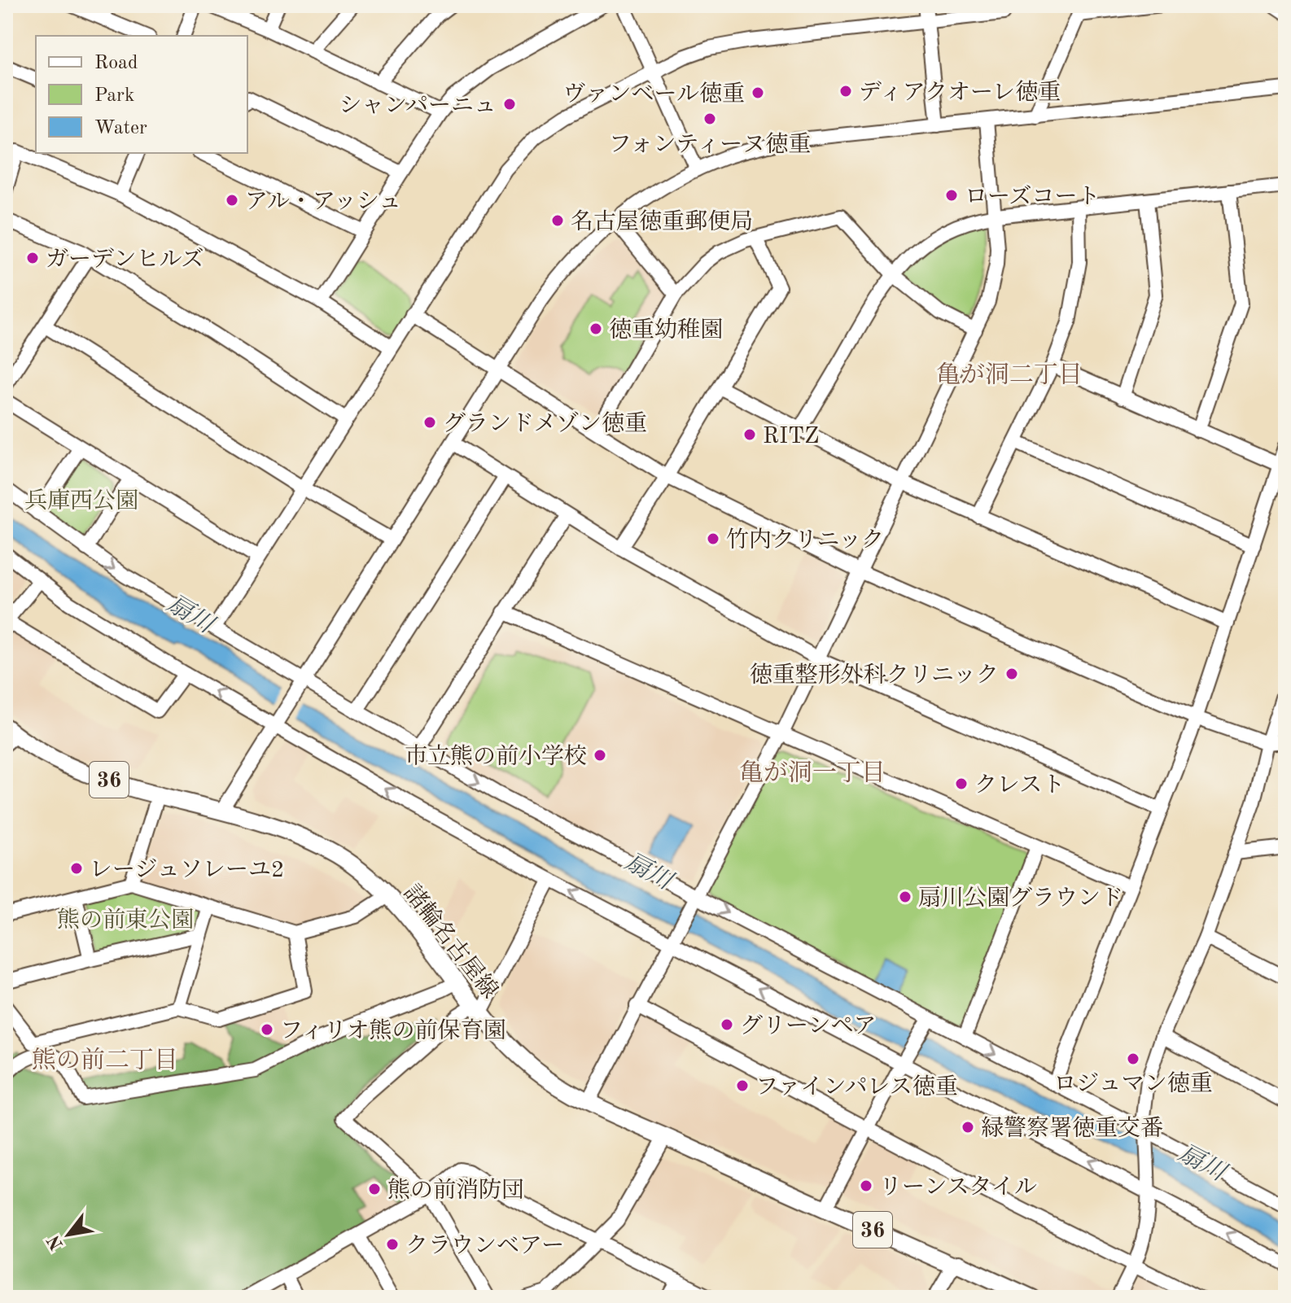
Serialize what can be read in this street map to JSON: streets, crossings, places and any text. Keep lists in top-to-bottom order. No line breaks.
{"streets":{"main road":["36","諸輪名古屋線"]},"districts":["亀が洞二丁目","亀が洞一丁目","熊の前二丁目"],"water":["扇川"],"parks":["兵庫西公園","熊の前東公園"],"places":["ディアクオーレ徳重","ヴァンベール徳重","シャンパーニュ","フォンティーヌ徳重","ローズコート","アル・アッシュ","名古屋徳重郵便局","ガーデンヒルズ","徳重幼稚園","グランドメゾン徳重","RITZ","竹内クリニック","徳重整形外科クリニック","市立熊の前小学校","クレスト","レージュソレーユ2","扇川公園グラウンド","グリーンペア","フィリオ熊の前保育園","ロジュマン徳重","ファインパレス徳重","緑警察署徳重交番","リーンスタイル","熊の前消防団","クラウンベアー"],"legend":["Road","Park","Water"],"north":"bottom left"}
